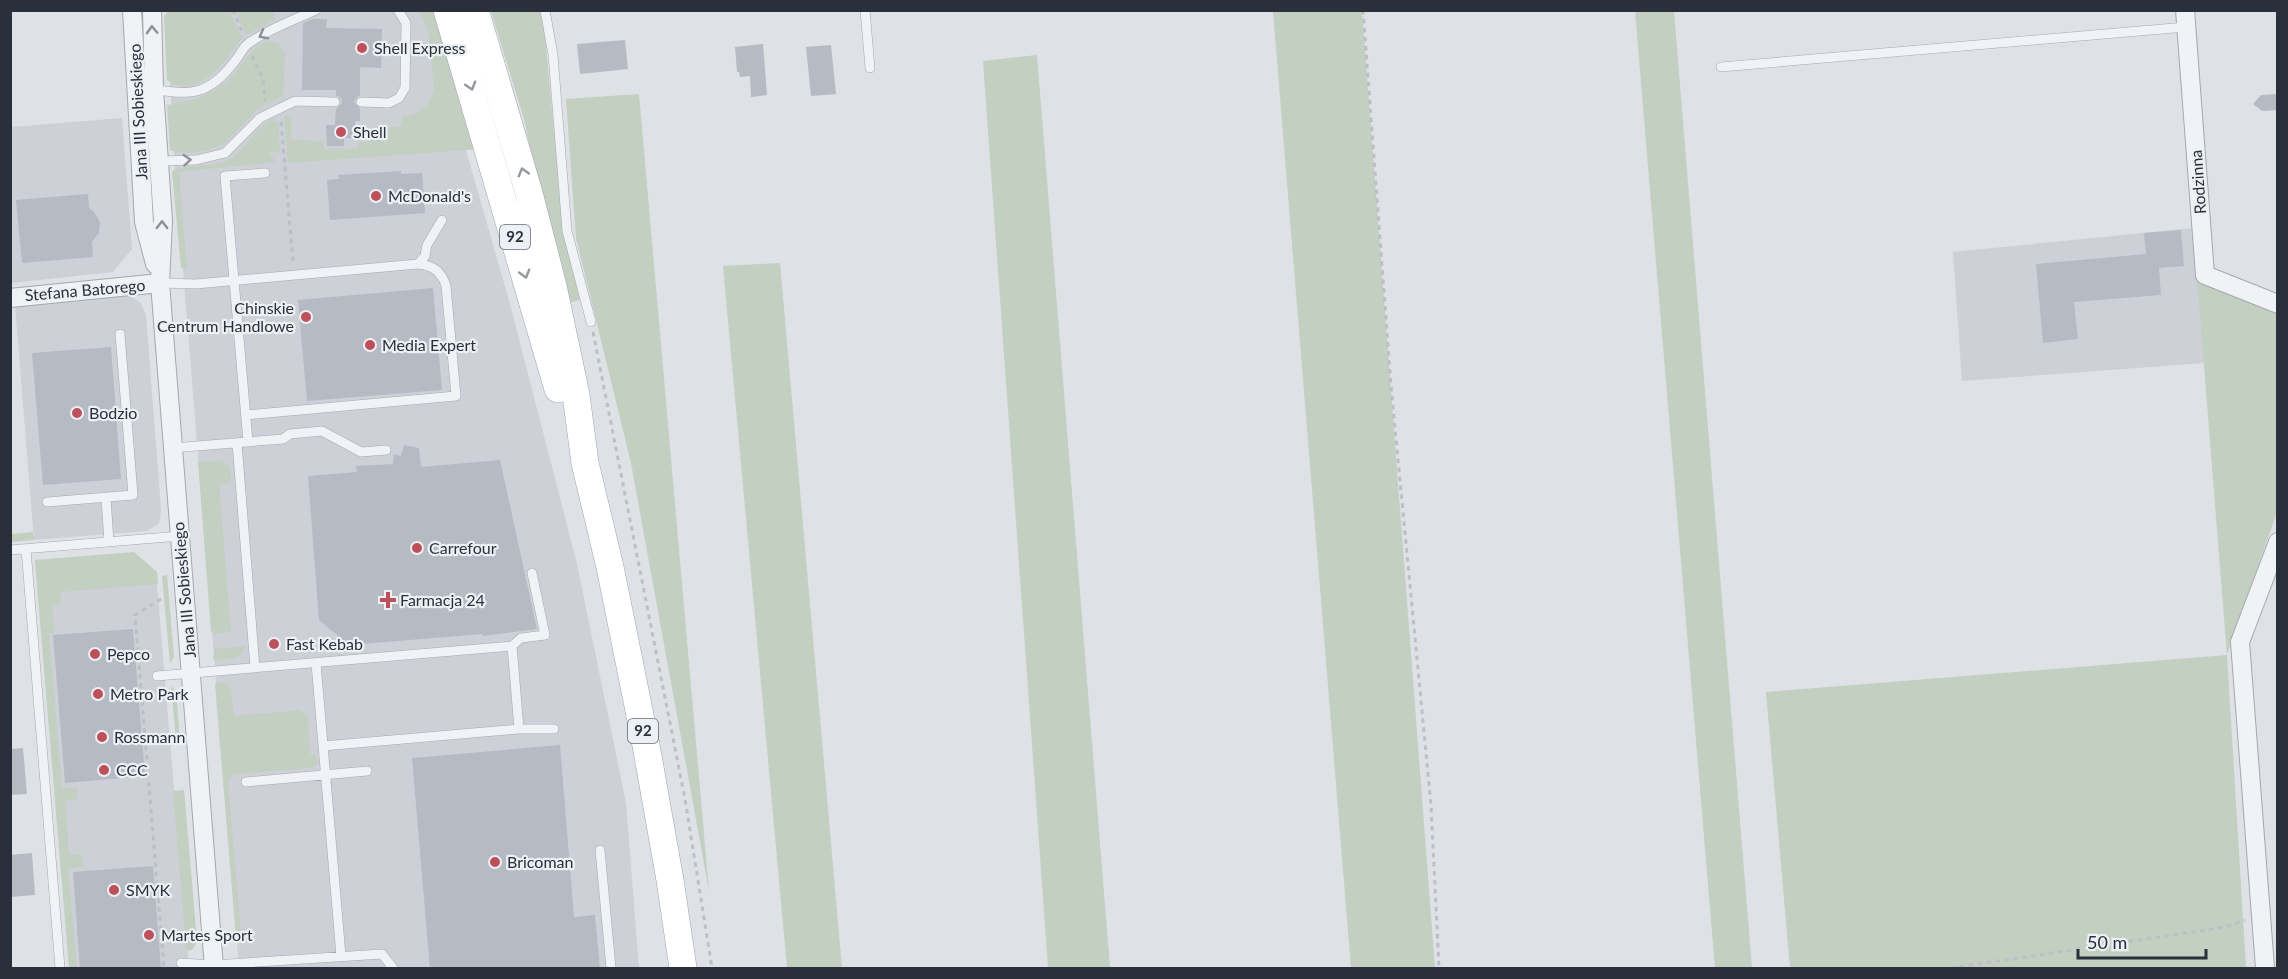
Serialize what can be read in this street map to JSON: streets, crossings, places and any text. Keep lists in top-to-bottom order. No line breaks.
{"streets":{"main road":["92"],"street":["Jana III Sobieskiego","Rodzinna","Stefana Batorego"]},"crossings":[["Jana III Sobieskiego","Stefana Batorego"]],"places":{"other":["Shell Express","Shell","McDonald's","Chinskie Centrum Handlowe","Media Expert","Bodzio","Carrefour","Fast Kebab","Pepco","Metro Park","Rossmann","CCC","Bricoman","SMYK","Martes Sport"],"health":["Farmacja 24"]},"scale_bar":"50 m"}
